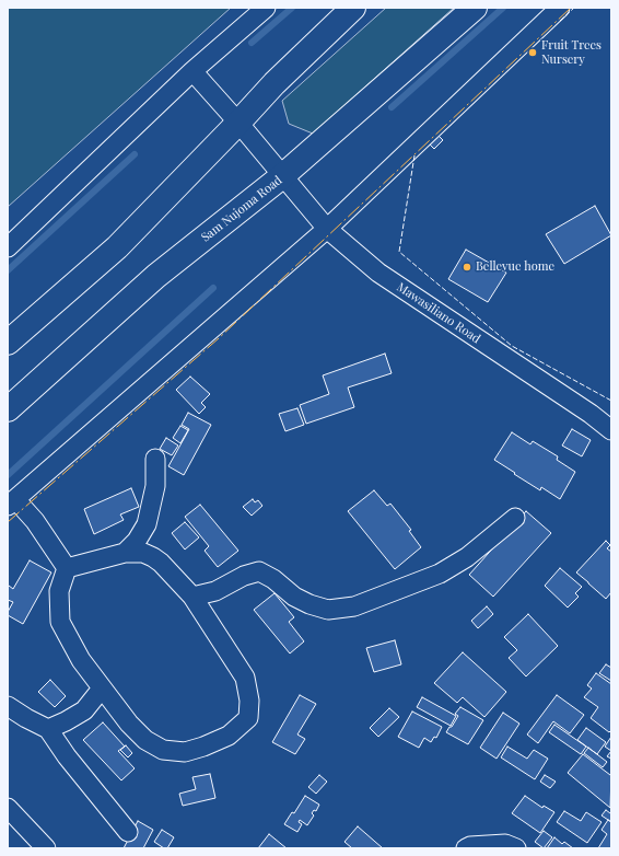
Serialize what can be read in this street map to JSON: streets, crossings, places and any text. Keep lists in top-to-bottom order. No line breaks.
{"streets":{"main road":["Sam Nujoma Road"],"street":["Mawasiliano Road"]},"crossings":[["Sam Nujoma Road","Mawasiliano Road"]],"places":["Fruit Trees Nursery","Bellevue home"]}
